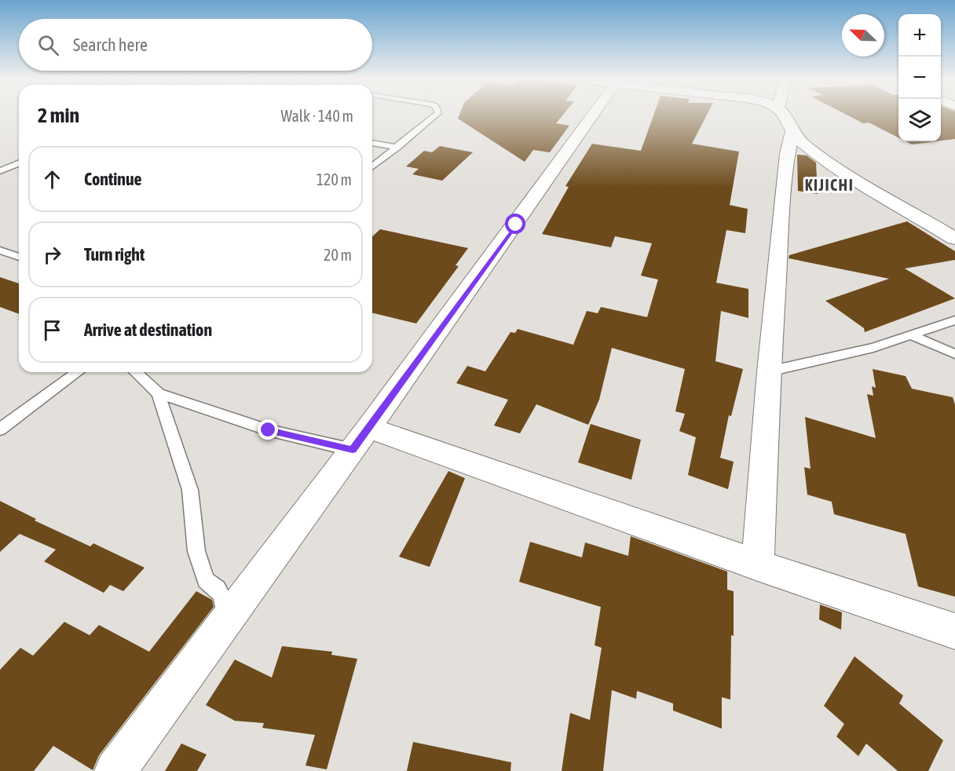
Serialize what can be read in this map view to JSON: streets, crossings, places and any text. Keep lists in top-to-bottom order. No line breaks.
{"districts":["KIJICHI"],"north":"top left","page":{"map_buttons":["+","−"],"search":"Search here","heading":["2 min","Walk · 140 m"],"list":[["Continue","120 m"],["Turn right","20 m"],"Arrive at destination"]}}
